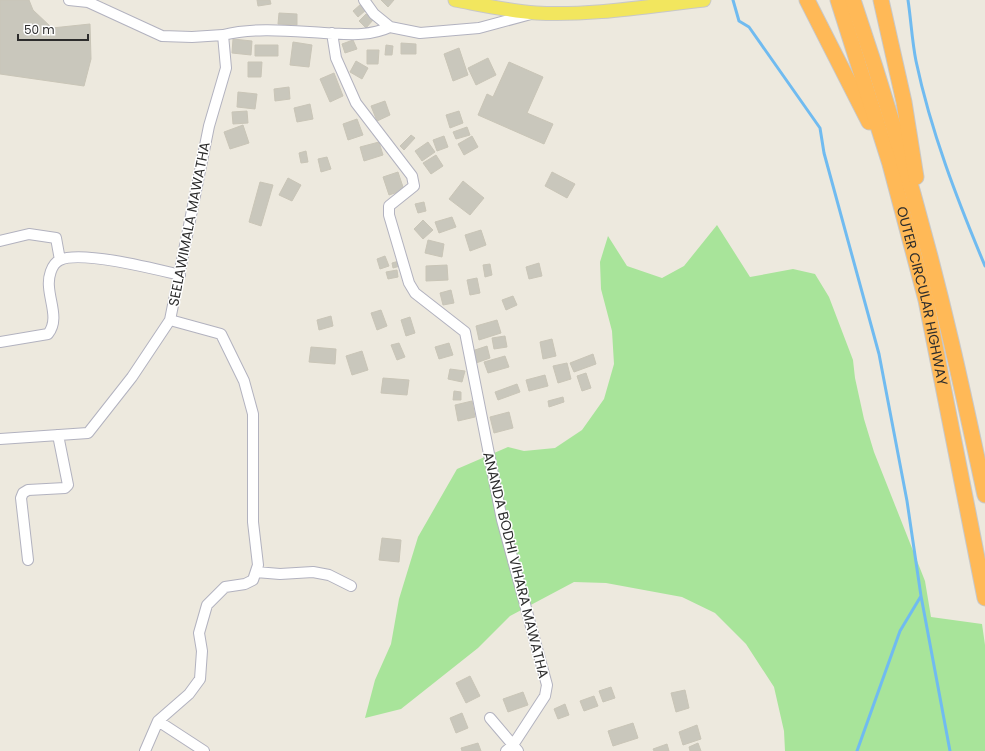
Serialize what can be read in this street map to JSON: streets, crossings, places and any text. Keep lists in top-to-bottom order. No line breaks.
{"streets":{"highway":["OUTER CIRCULAR HIGHWAY"],"street":["SEELAWIMALA MAWATHA","ANANDA BODHI VIHARA MAWATHA"]},"scale_bar":"50 m"}
